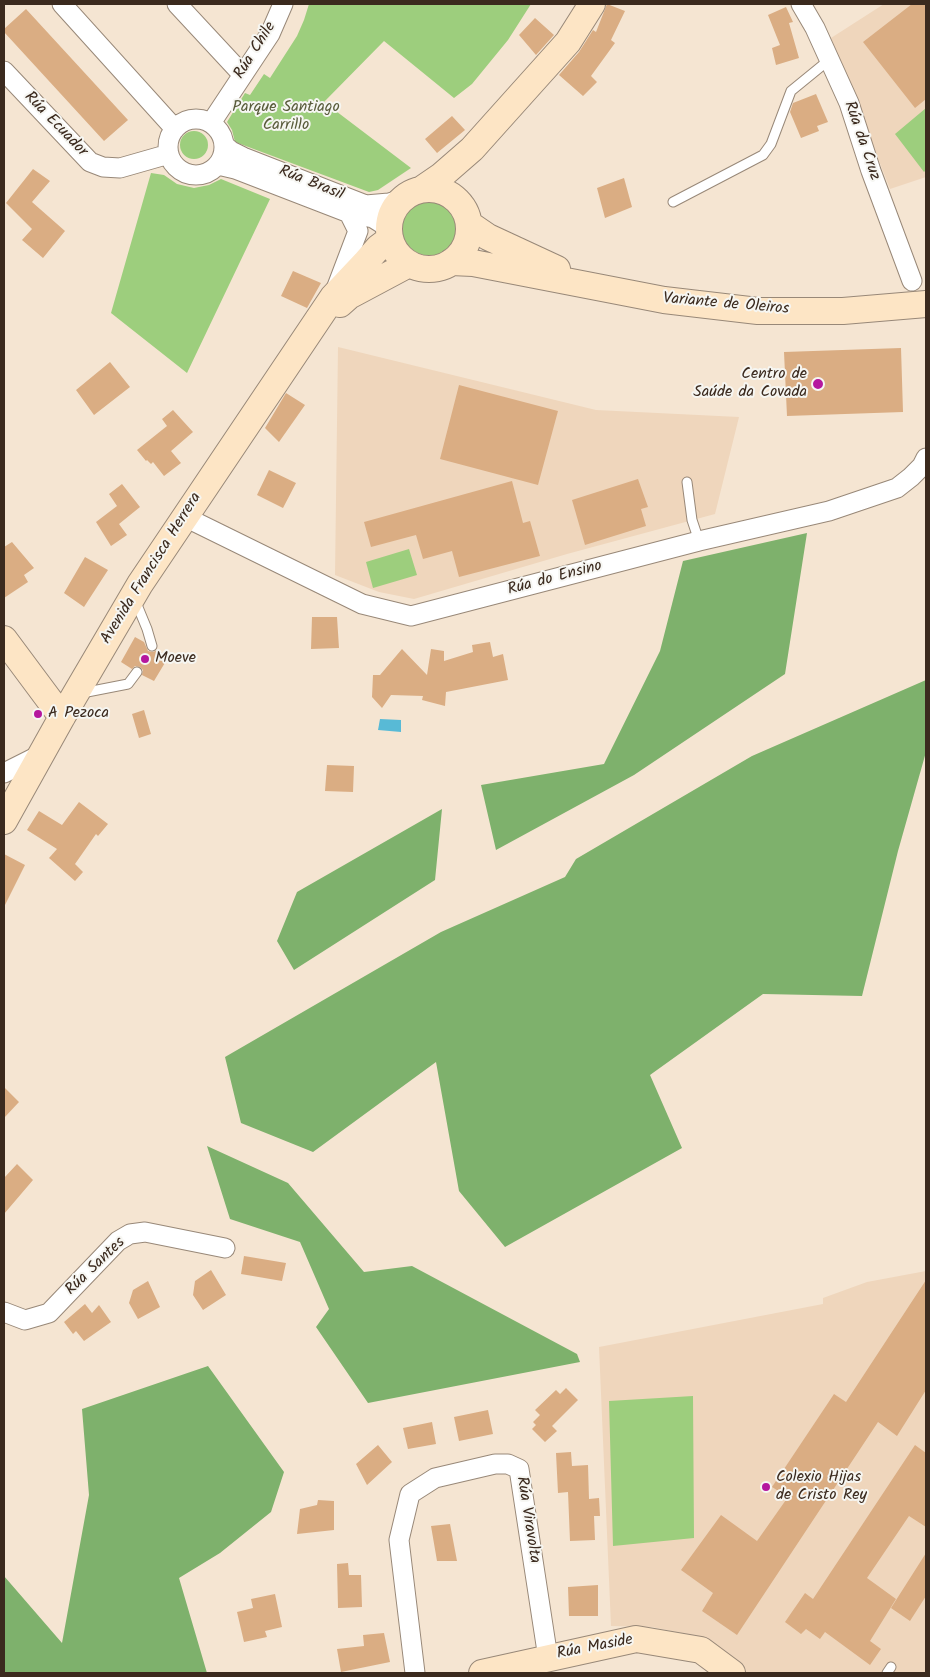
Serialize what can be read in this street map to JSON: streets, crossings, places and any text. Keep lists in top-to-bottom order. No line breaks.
{"streets":{"street":["Rúa Chile","Rúa Ecuador","Rúa da Cruz","Rúa Brasil","Variante de Oleiros","Avenida Francisca Herrera","Rúa do Ensino","Rúa Santes","Rúa Viravolta","Rúa Maside"]},"crossings":[["Rúa Chile","Rúa Ecuador"],["Rúa Chile","Rúa Brasil"],["Rúa Ecuador","Rúa Brasil"],["Rúa Brasil","Variante de Oleiros"],["Rúa Brasil","Avenida Francisca Herrera"],["Variante de Oleiros","Avenida Francisca Herrera"],["Avenida Francisca Herrera","Rúa do Ensino"],["Rúa Viravolta","Rúa Maside"]],"parks":["Parque Santiago Carrillo"],"places":["Centro de Saúde da Covada","Moeve","A Pezoca","Colexio Hijas de Cristo Rey"]}
